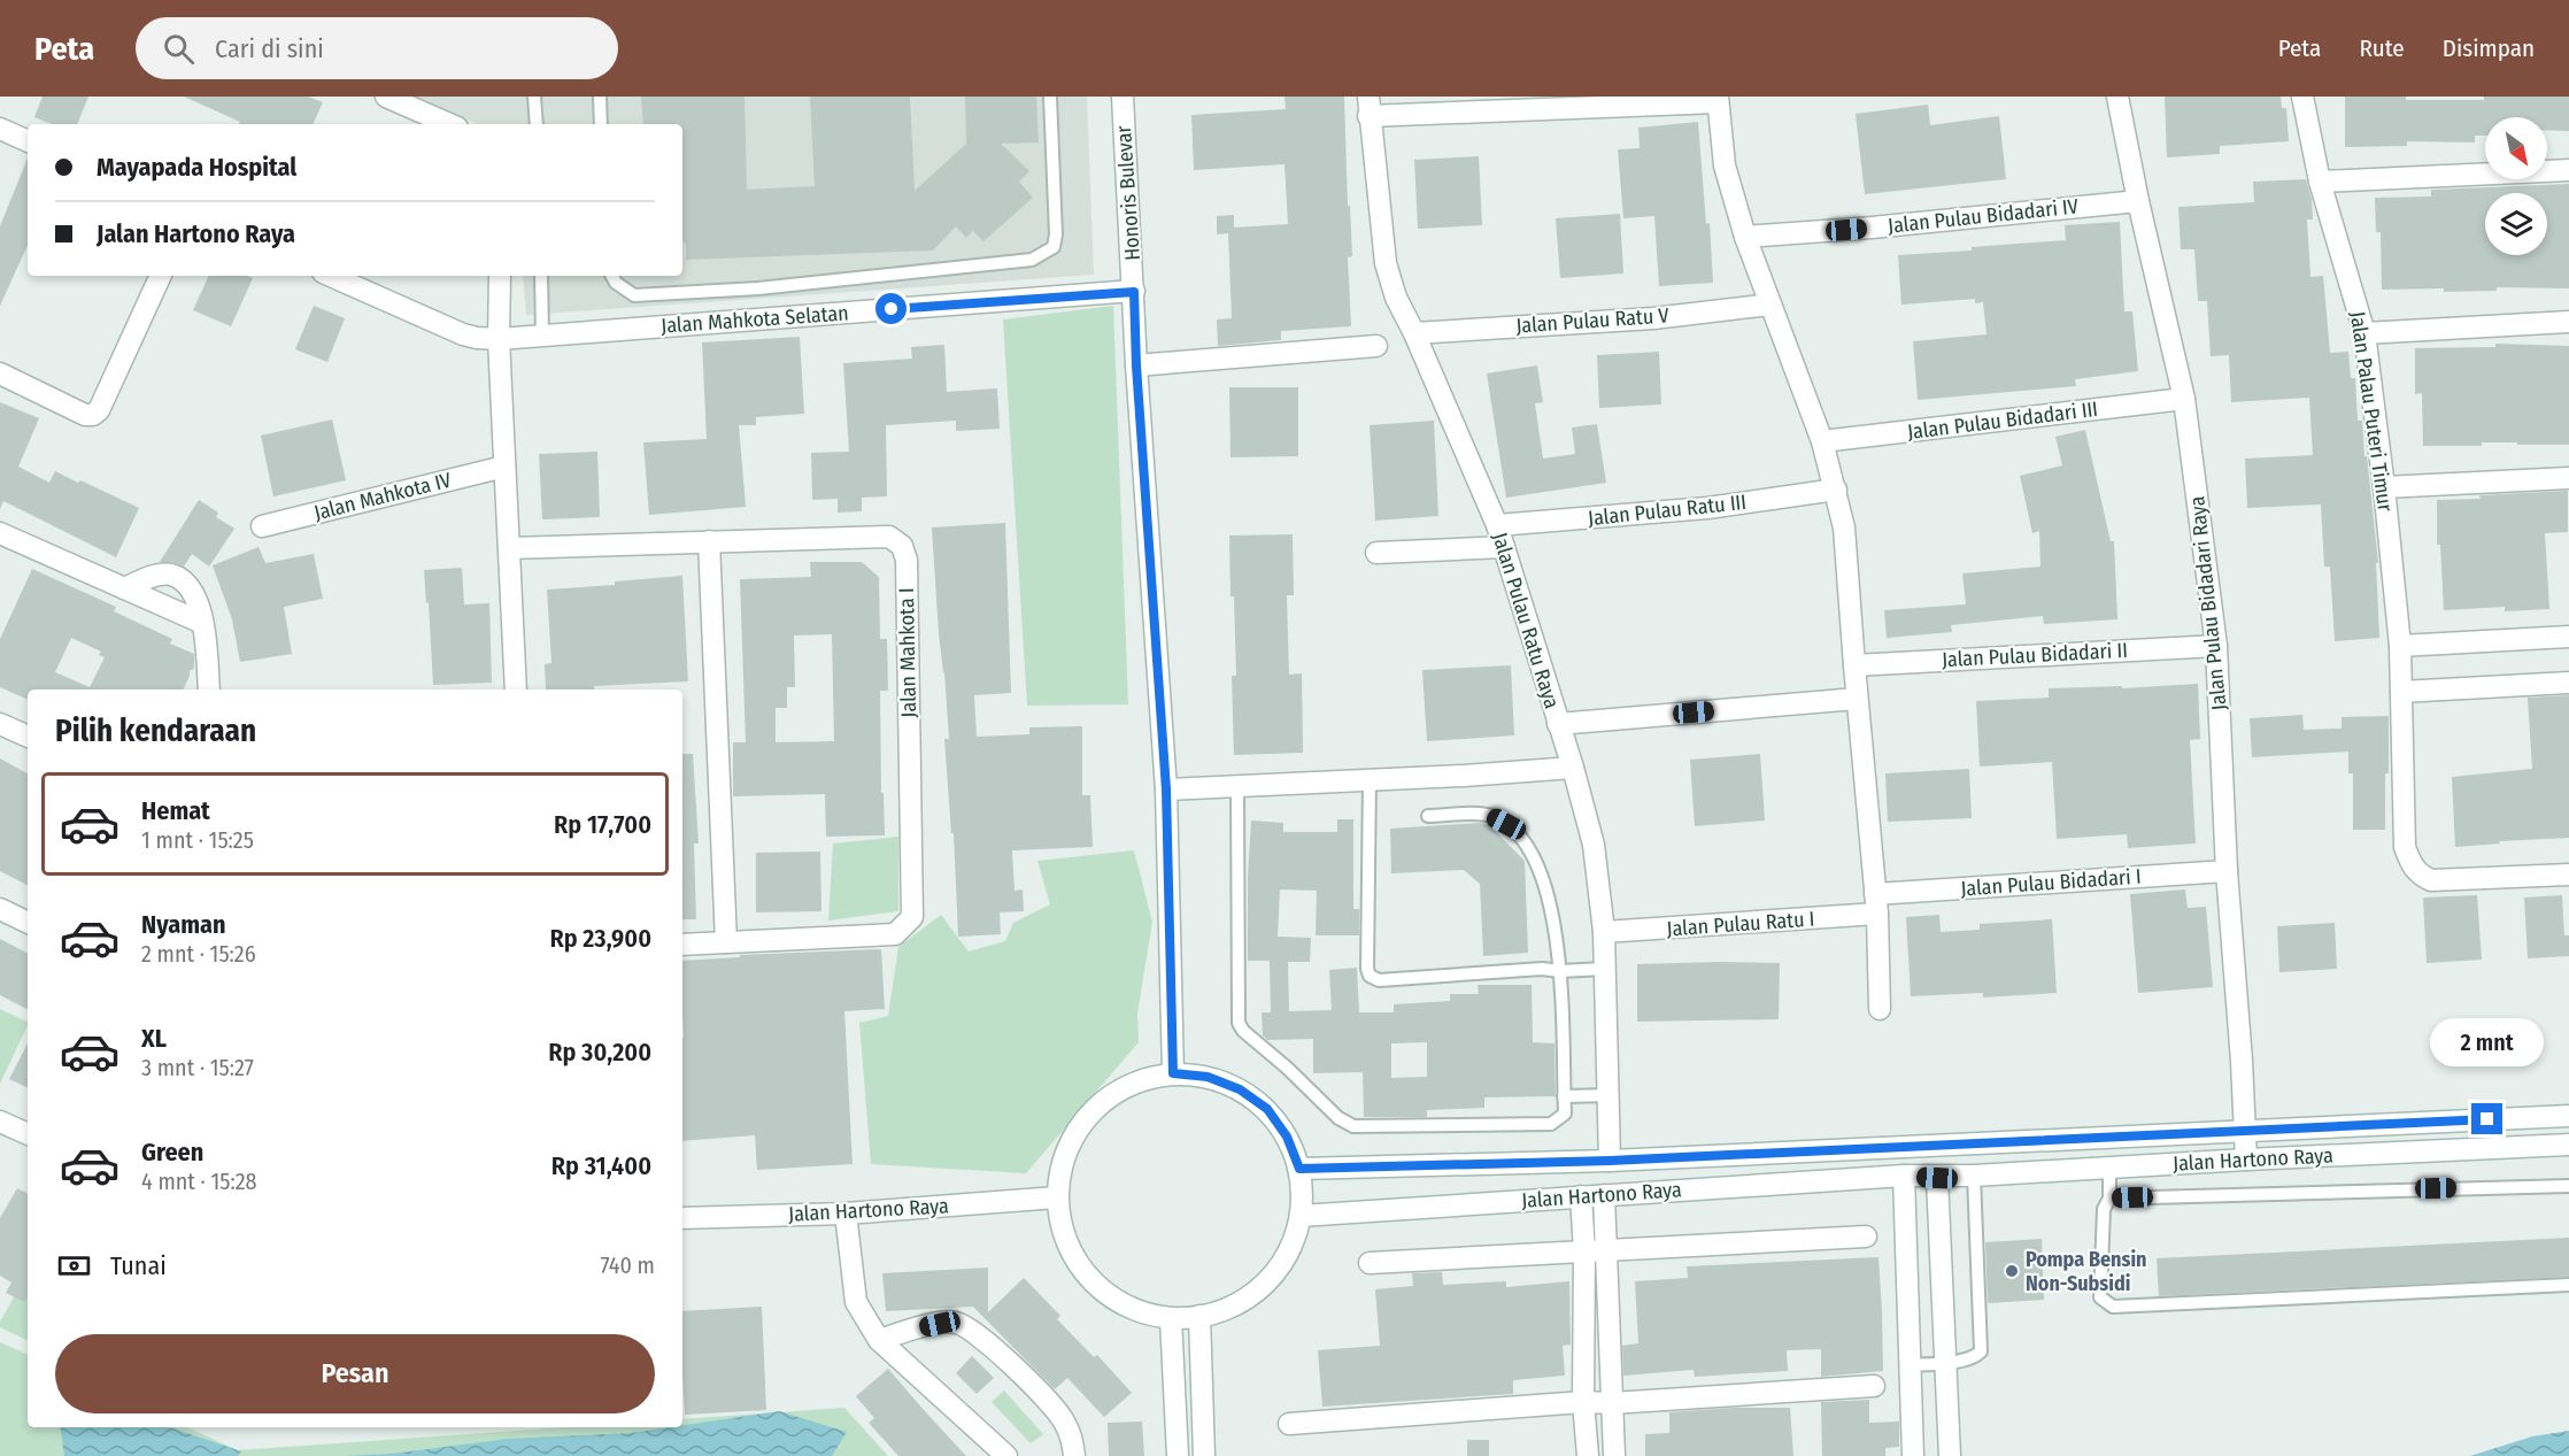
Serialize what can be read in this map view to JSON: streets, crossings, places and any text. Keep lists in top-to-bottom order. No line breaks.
{"streets":{"street":["Honoris Bulevar","Jalan Pulau Bidadari IV","Jalan Mahkota Selatan","Jalan Pulau Ratu V","Jalan Palau Puteri Timur","Jalan Pulau Bidadari III","Jalan Mahkota IV","Jalan Pulau Ratu III","Jalan Pulau Bidadari Raya","Jalan Pulau Ratu Raya","Jalan Mahkota I","Jalan Pulau Bidadari II","Jalan Pulau Bidadari I","Jalan Pulau Ratu I","Jalan Hartono Raya"]},"crossings":[["Honoris Bulevar","Jalan Mahkota Selatan"],["Honoris Bulevar","Jalan Hartono Raya"],["Jalan Pulau Bidadari IV","Jalan Pulau Bidadari Raya"],["Jalan Pulau Ratu V","Jalan Pulau Ratu Raya"],["Jalan Pulau Bidadari III","Jalan Pulau Bidadari Raya"],["Jalan Pulau Ratu III","Jalan Pulau Ratu Raya"],["Jalan Pulau Bidadari Raya","Jalan Pulau Bidadari II"],["Jalan Pulau Bidadari Raya","Jalan Pulau Bidadari I"],["Jalan Pulau Bidadari Raya","Jalan Hartono Raya"],["Jalan Pulau Ratu Raya","Jalan Pulau Ratu I"],["Jalan Pulau Ratu Raya","Jalan Hartono Raya"],["Jalan Pulau Bidadari I","Jalan Pulau Ratu I"]],"places":["Pompa Bensin Non-Subsidi"],"north":"bottom right","page":{"header":"Peta","search":"Cari di sini","nav":["Peta","Rute","Disimpan"],"banner":["Mayapada Hospital","Jalan Hartono Raya"],"heading":"Pilih kendaraan","list":[{"name":"Hemat","note":"1 mnt · 15:25","value":"Rp 17,700"},{"name":"Nyaman","note":"2 mnt · 15:26","value":"Rp 23,900"},{"name":"XL","note":"3 mnt · 15:27","value":"Rp 30,200"},{"name":"Green","note":"4 mnt · 15:28","value":"Rp 31,400"}],"bubble":"2 mnt","pay":["Tunai","740 m"],"buttons":"Pesan"}}
